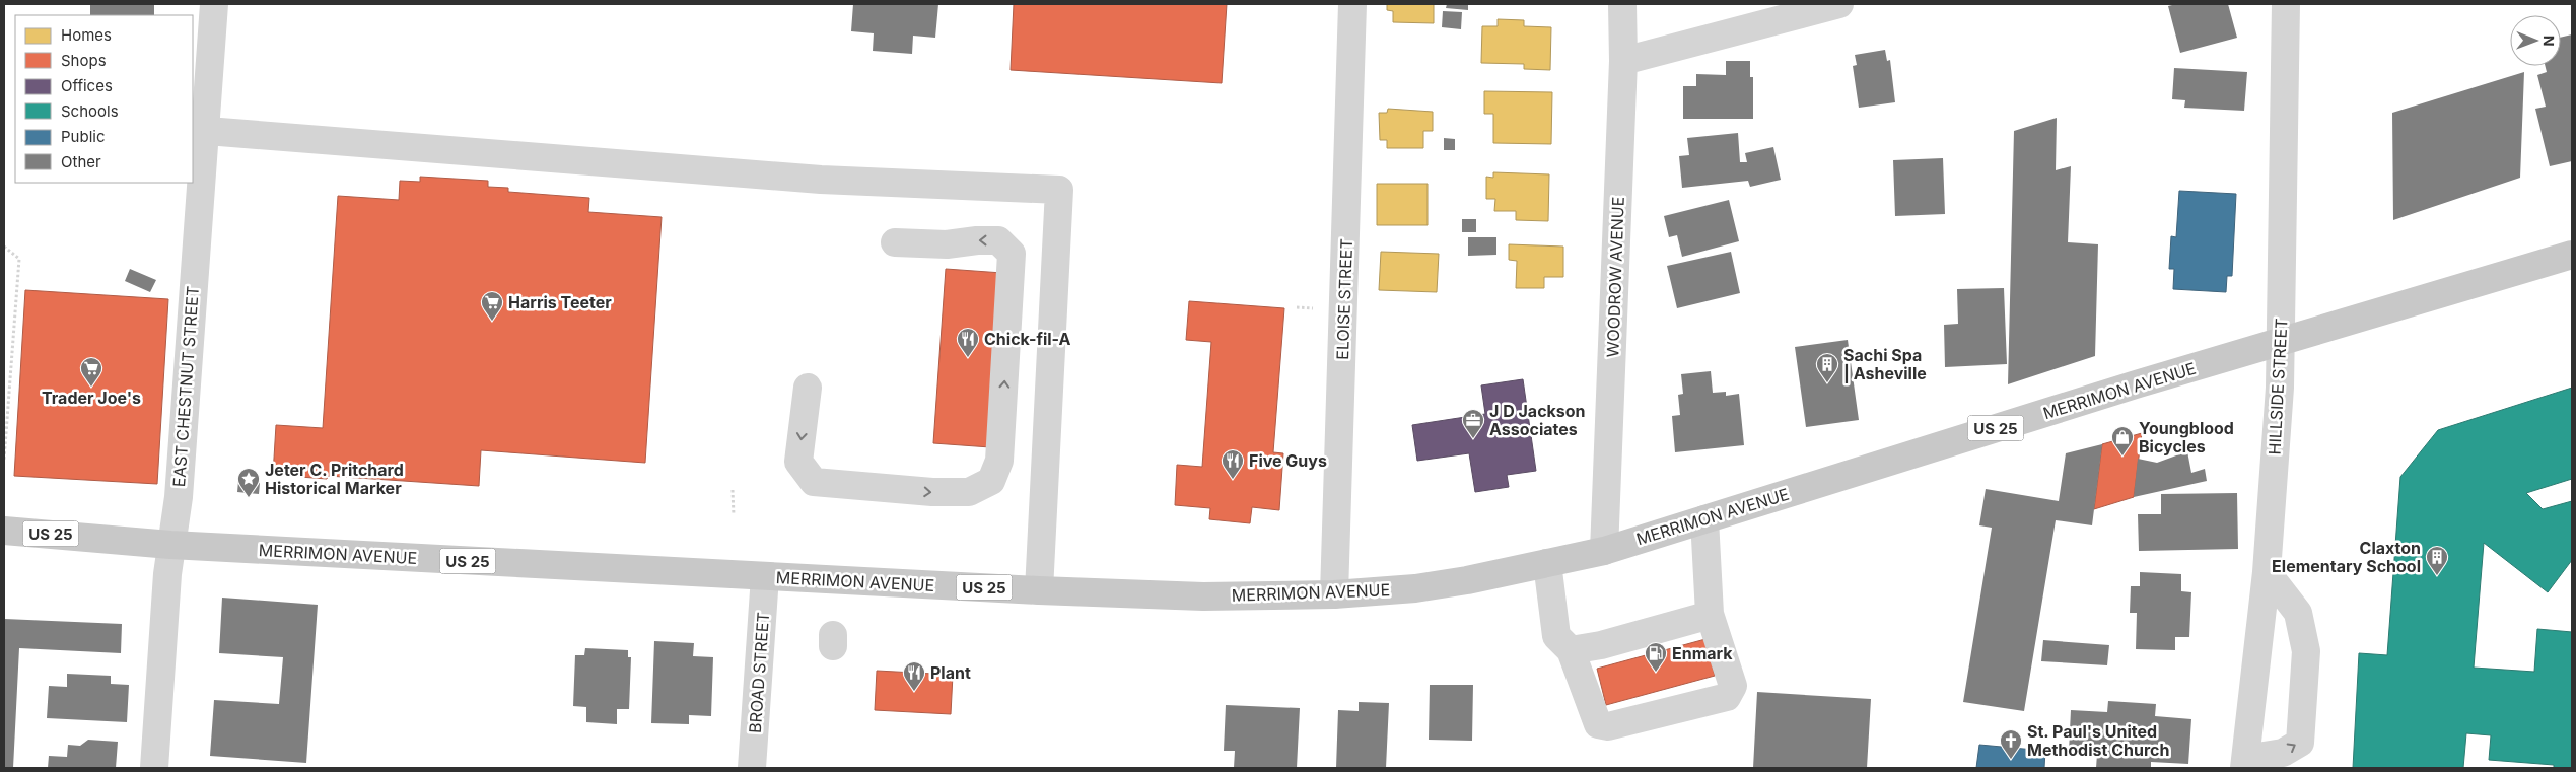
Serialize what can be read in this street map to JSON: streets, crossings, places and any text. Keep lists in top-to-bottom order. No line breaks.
{"streets":{"main road":["MERRIMON AVENUE","US 25"],"street":["WOODROW AVENUE","ELOISE STREET","EAST CHESTNUT STREET","HILLSIDE STREET","BROAD STREET"]},"crossings":[["WOODROW AVENUE","MERRIMON AVENUE"],["ELOISE STREET","MERRIMON AVENUE"],["EAST CHESTNUT STREET","MERRIMON AVENUE"],["HILLSIDE STREET","MERRIMON AVENUE"],["MERRIMON AVENUE","BROAD STREET"]],"places":{"supermarket":["Harris Teeter","Trader Joe's"],"restaurant":["Chick-fil-A","Five Guys","Plant"],"building":["Sachi Spa | Asheville","Claxton Elementary School"],"office":["J D Jackson Associates"],"shop":["Youngblood Bicycles"],"place":["Jeter C. Pritchard Historical Marker"],"fuel station":["Enmark"],"church":["St. Paul's United Methodist Church"]},"legend":["Homes","Shops","Offices","Schools","Public","Other"],"north":"right"}
